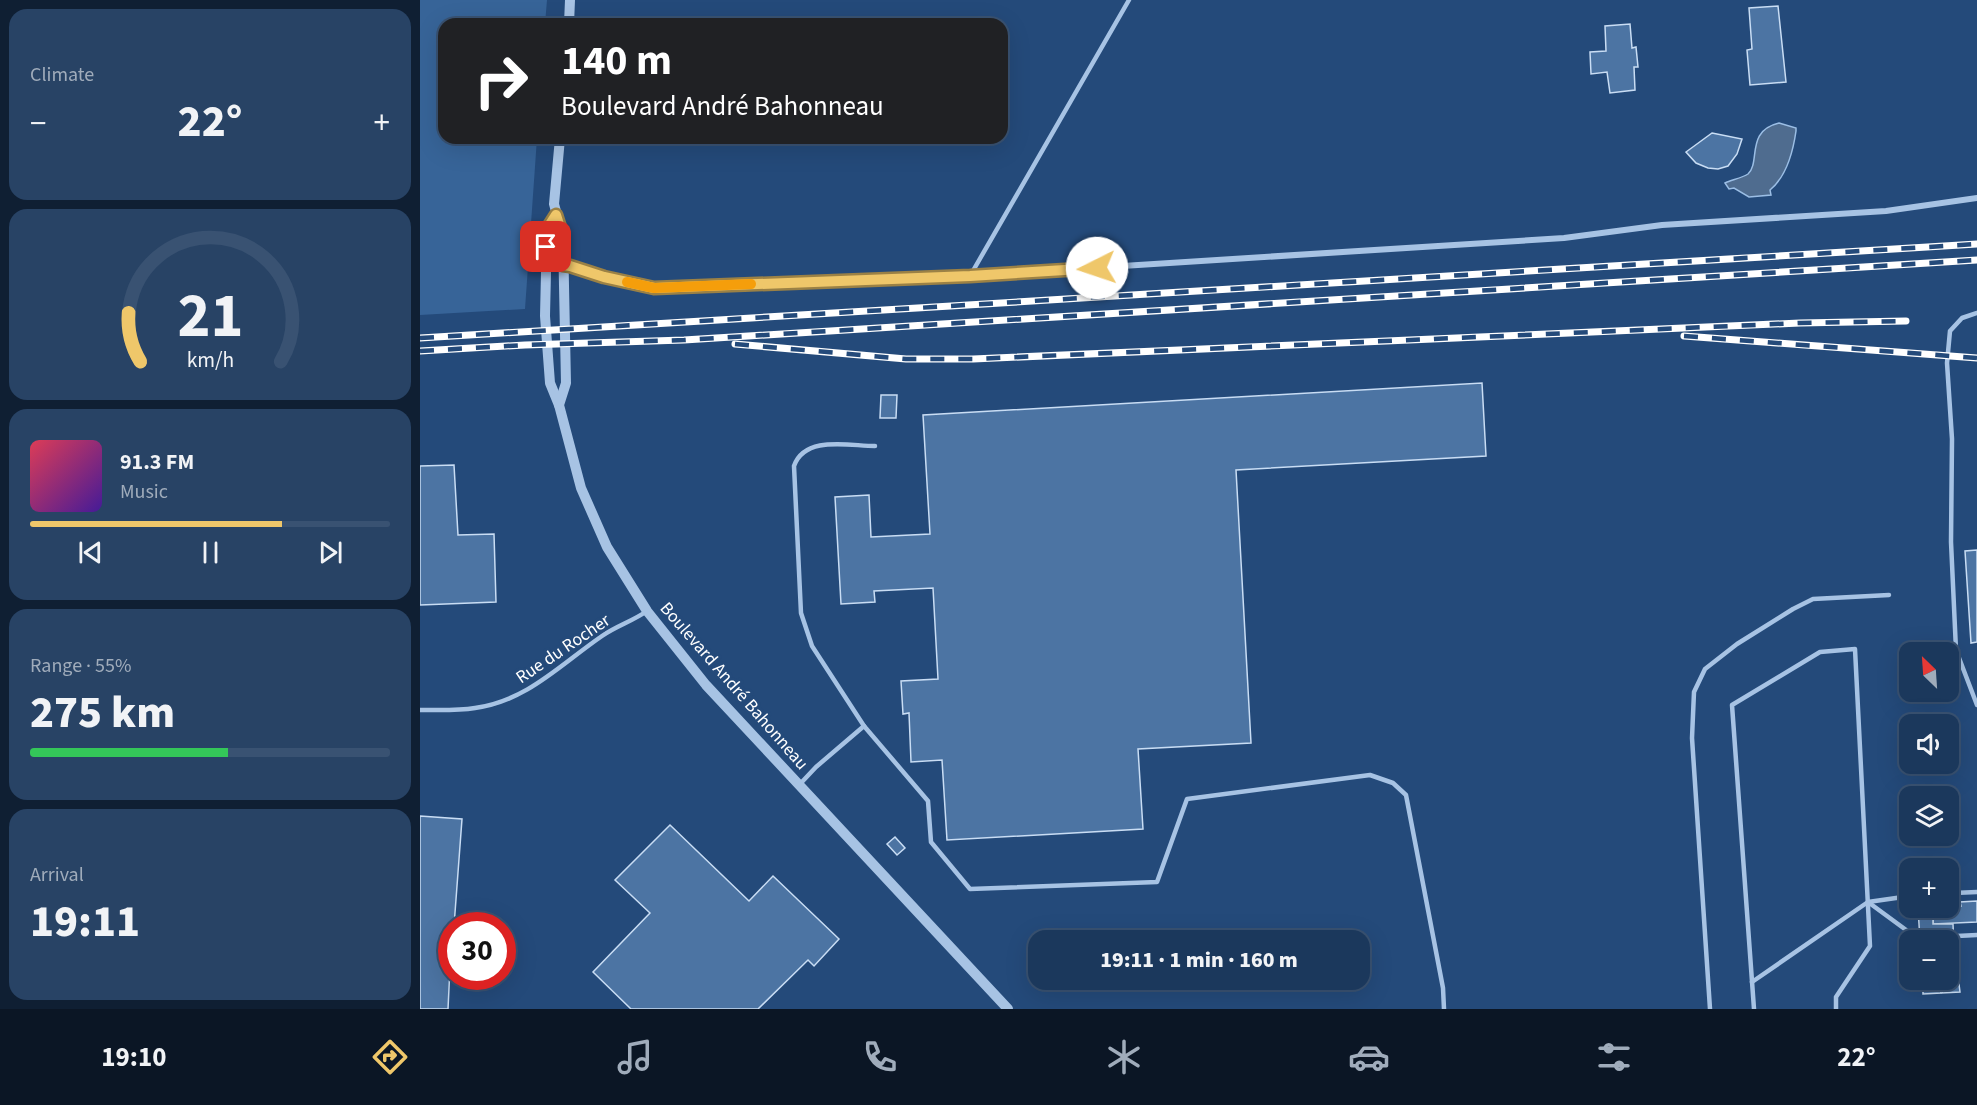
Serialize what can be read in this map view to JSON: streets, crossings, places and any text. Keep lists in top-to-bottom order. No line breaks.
{"streets":{"street":["Boulevard André Bahonneau"],"lane":["Rue du Rocher"]},"crossings":[["Rue du Rocher","Boulevard André Bahonneau"]],"north":"top left","page":{"tile":["Climate",["Range · 55%","275 km"],["Arrival","19:11"]],"turn":["140 m","Boulevard André Bahonneau"],"heat":["−","22°","+"],"song":["91.3 FM","Music"],"map_buttons":["+","−"],"limit":"30","trip":"19:11 · 1 min · 160 m","tabs":["19:10","22°"],"gauge":["21","km/h"]}}
